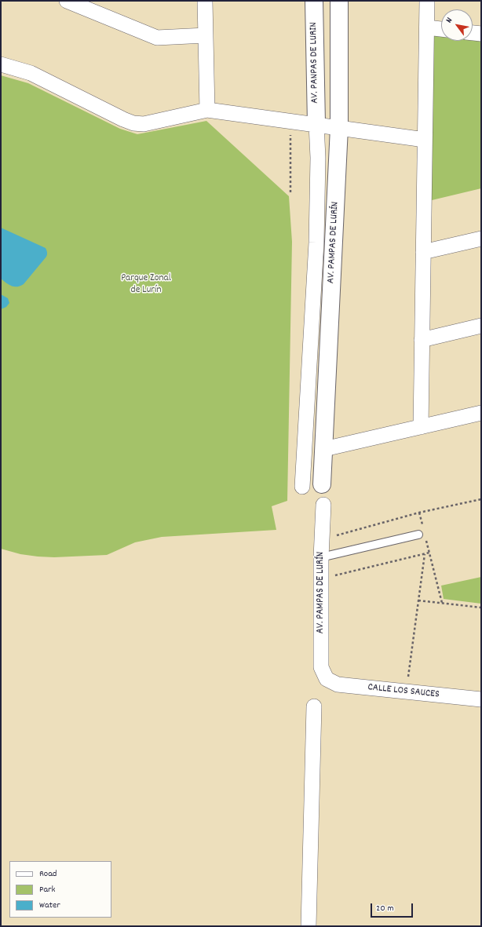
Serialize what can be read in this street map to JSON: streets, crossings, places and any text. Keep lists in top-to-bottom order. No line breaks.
{"streets":{"street":["AV. PANPAS DE LURIN","AV. PAMPAS DE LURÍN","CALLE LOS SAUCES"]},"crossings":[["AV. PAMPAS DE LURÍN","CALLE LOS SAUCES"]],"parks":["Parque Zonal de Lurín"],"legend":["Road","Park","Water"],"scale_bar":"20 m","north":"top left"}
